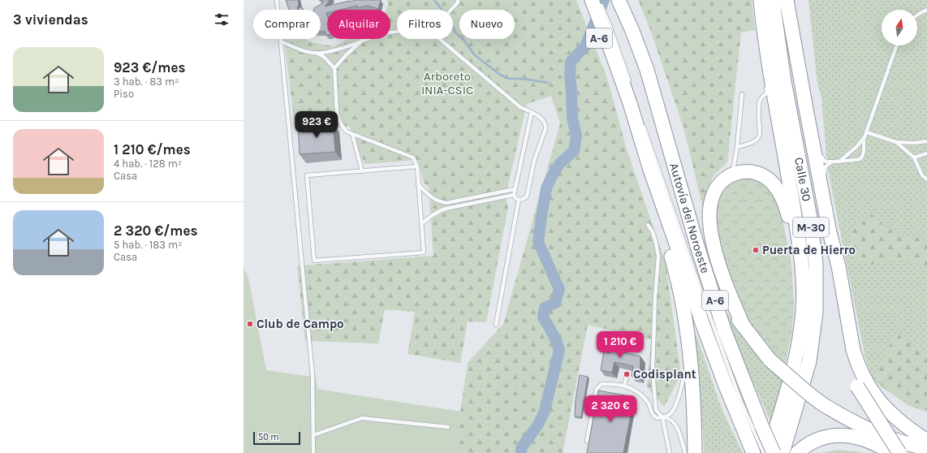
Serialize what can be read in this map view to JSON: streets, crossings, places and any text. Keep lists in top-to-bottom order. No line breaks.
{"streets":{"highway":["A-6","Calle 30","Autovía del Noroeste","M-30"]},"crossings":[["A-6","Autovía del Noroeste"]],"parks":["Arboreto INIA-CSIC"],"places":["Puerta de Hierro","Club de Campo","Codisplant"],"scale_bar":"50 m","north":"top","page":{"heading":"3 viviendas","chip":["Comprar","Alquilar","Filtros","Nuevo"],"list":[{"name":"923 €/mes","note":"3 hab. · 83 m² · Piso"},{"name":"1 210 €/mes","note":"4 hab. · 128 m² · Casa"},{"name":"2 320 €/mes","note":"5 hab. · 183 m² · Casa"}],"price":["923 €","1 210 €","2 320 €"],"scale":"50 m"}}
